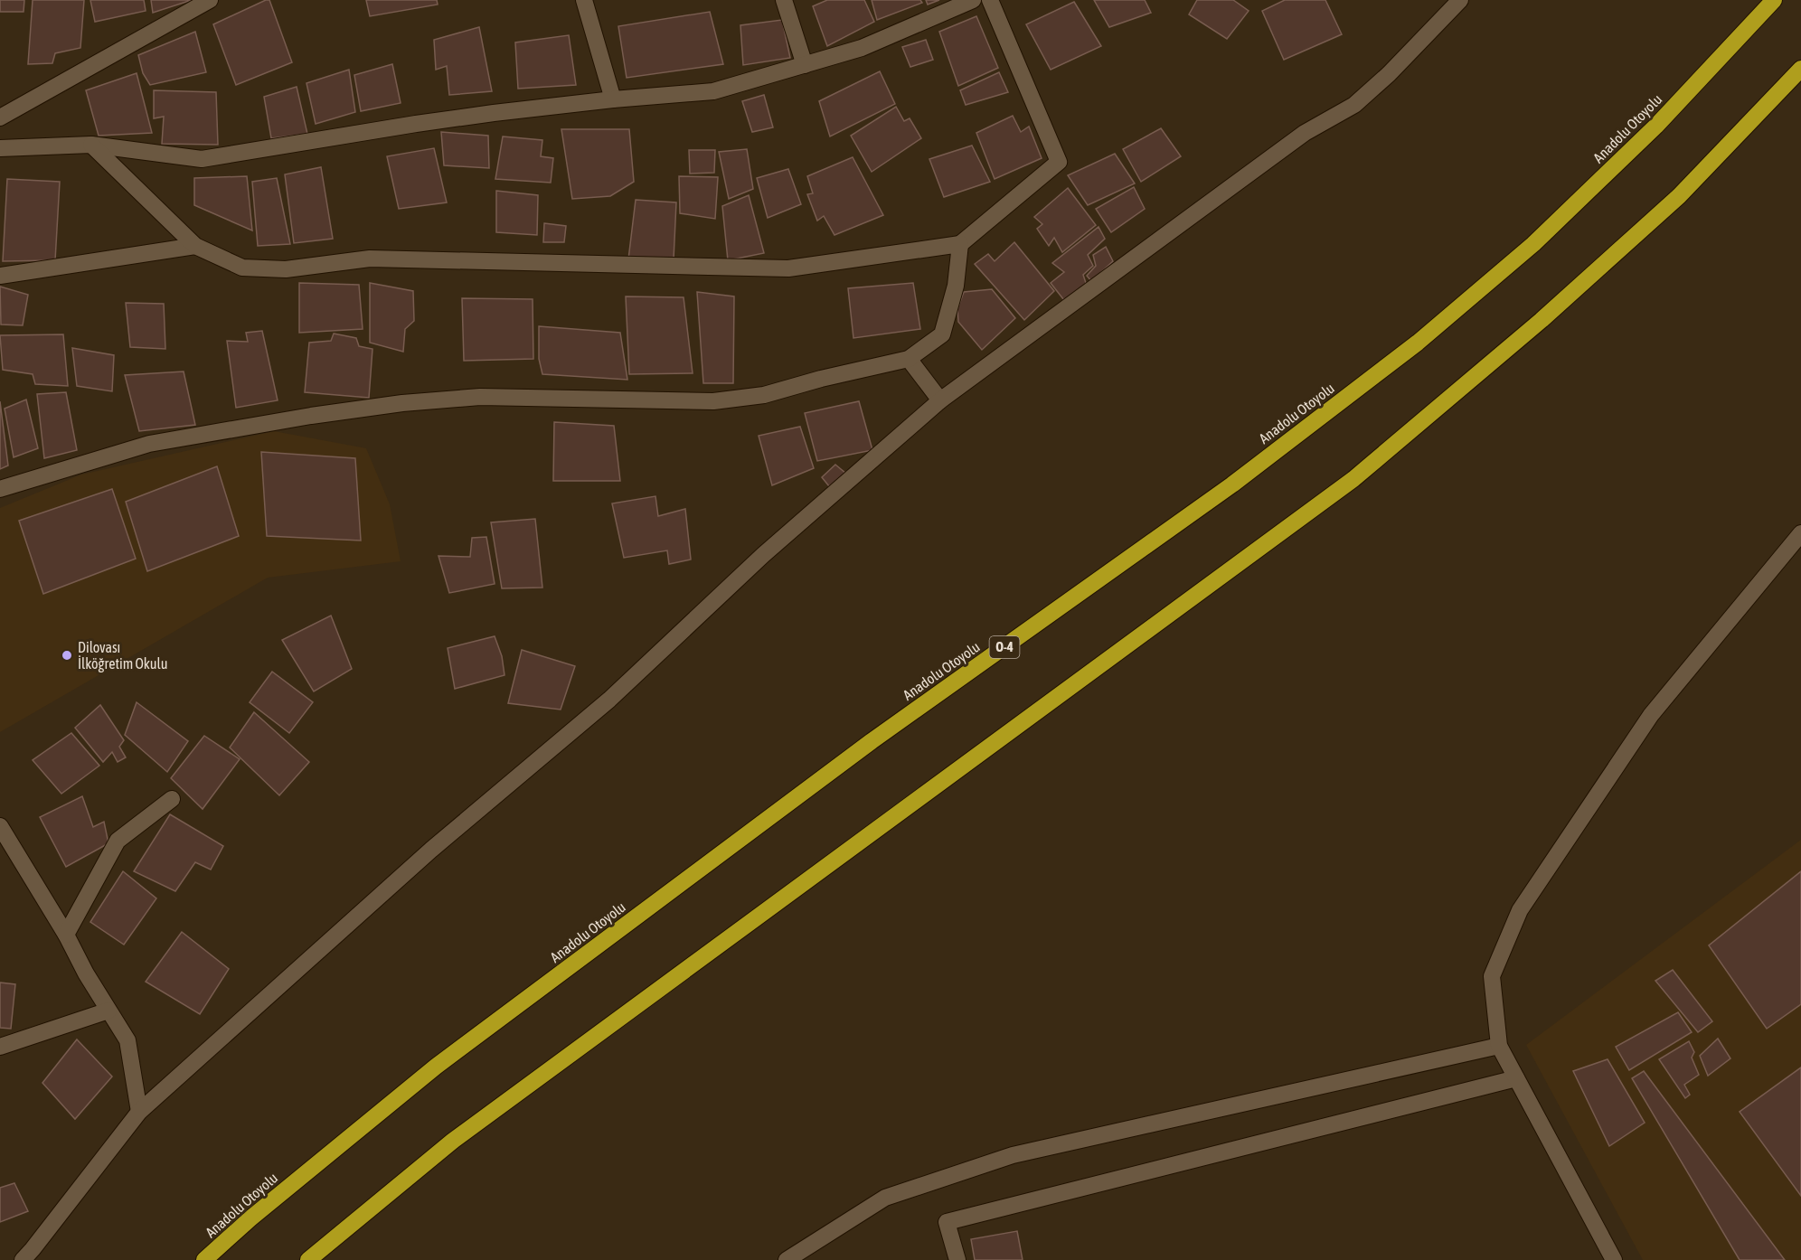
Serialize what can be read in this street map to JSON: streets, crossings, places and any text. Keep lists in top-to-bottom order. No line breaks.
{"streets":{"highway":["Anadolu Otoyolu","O-4"]},"places":["Dilovası İlköğretim Okulu"]}
